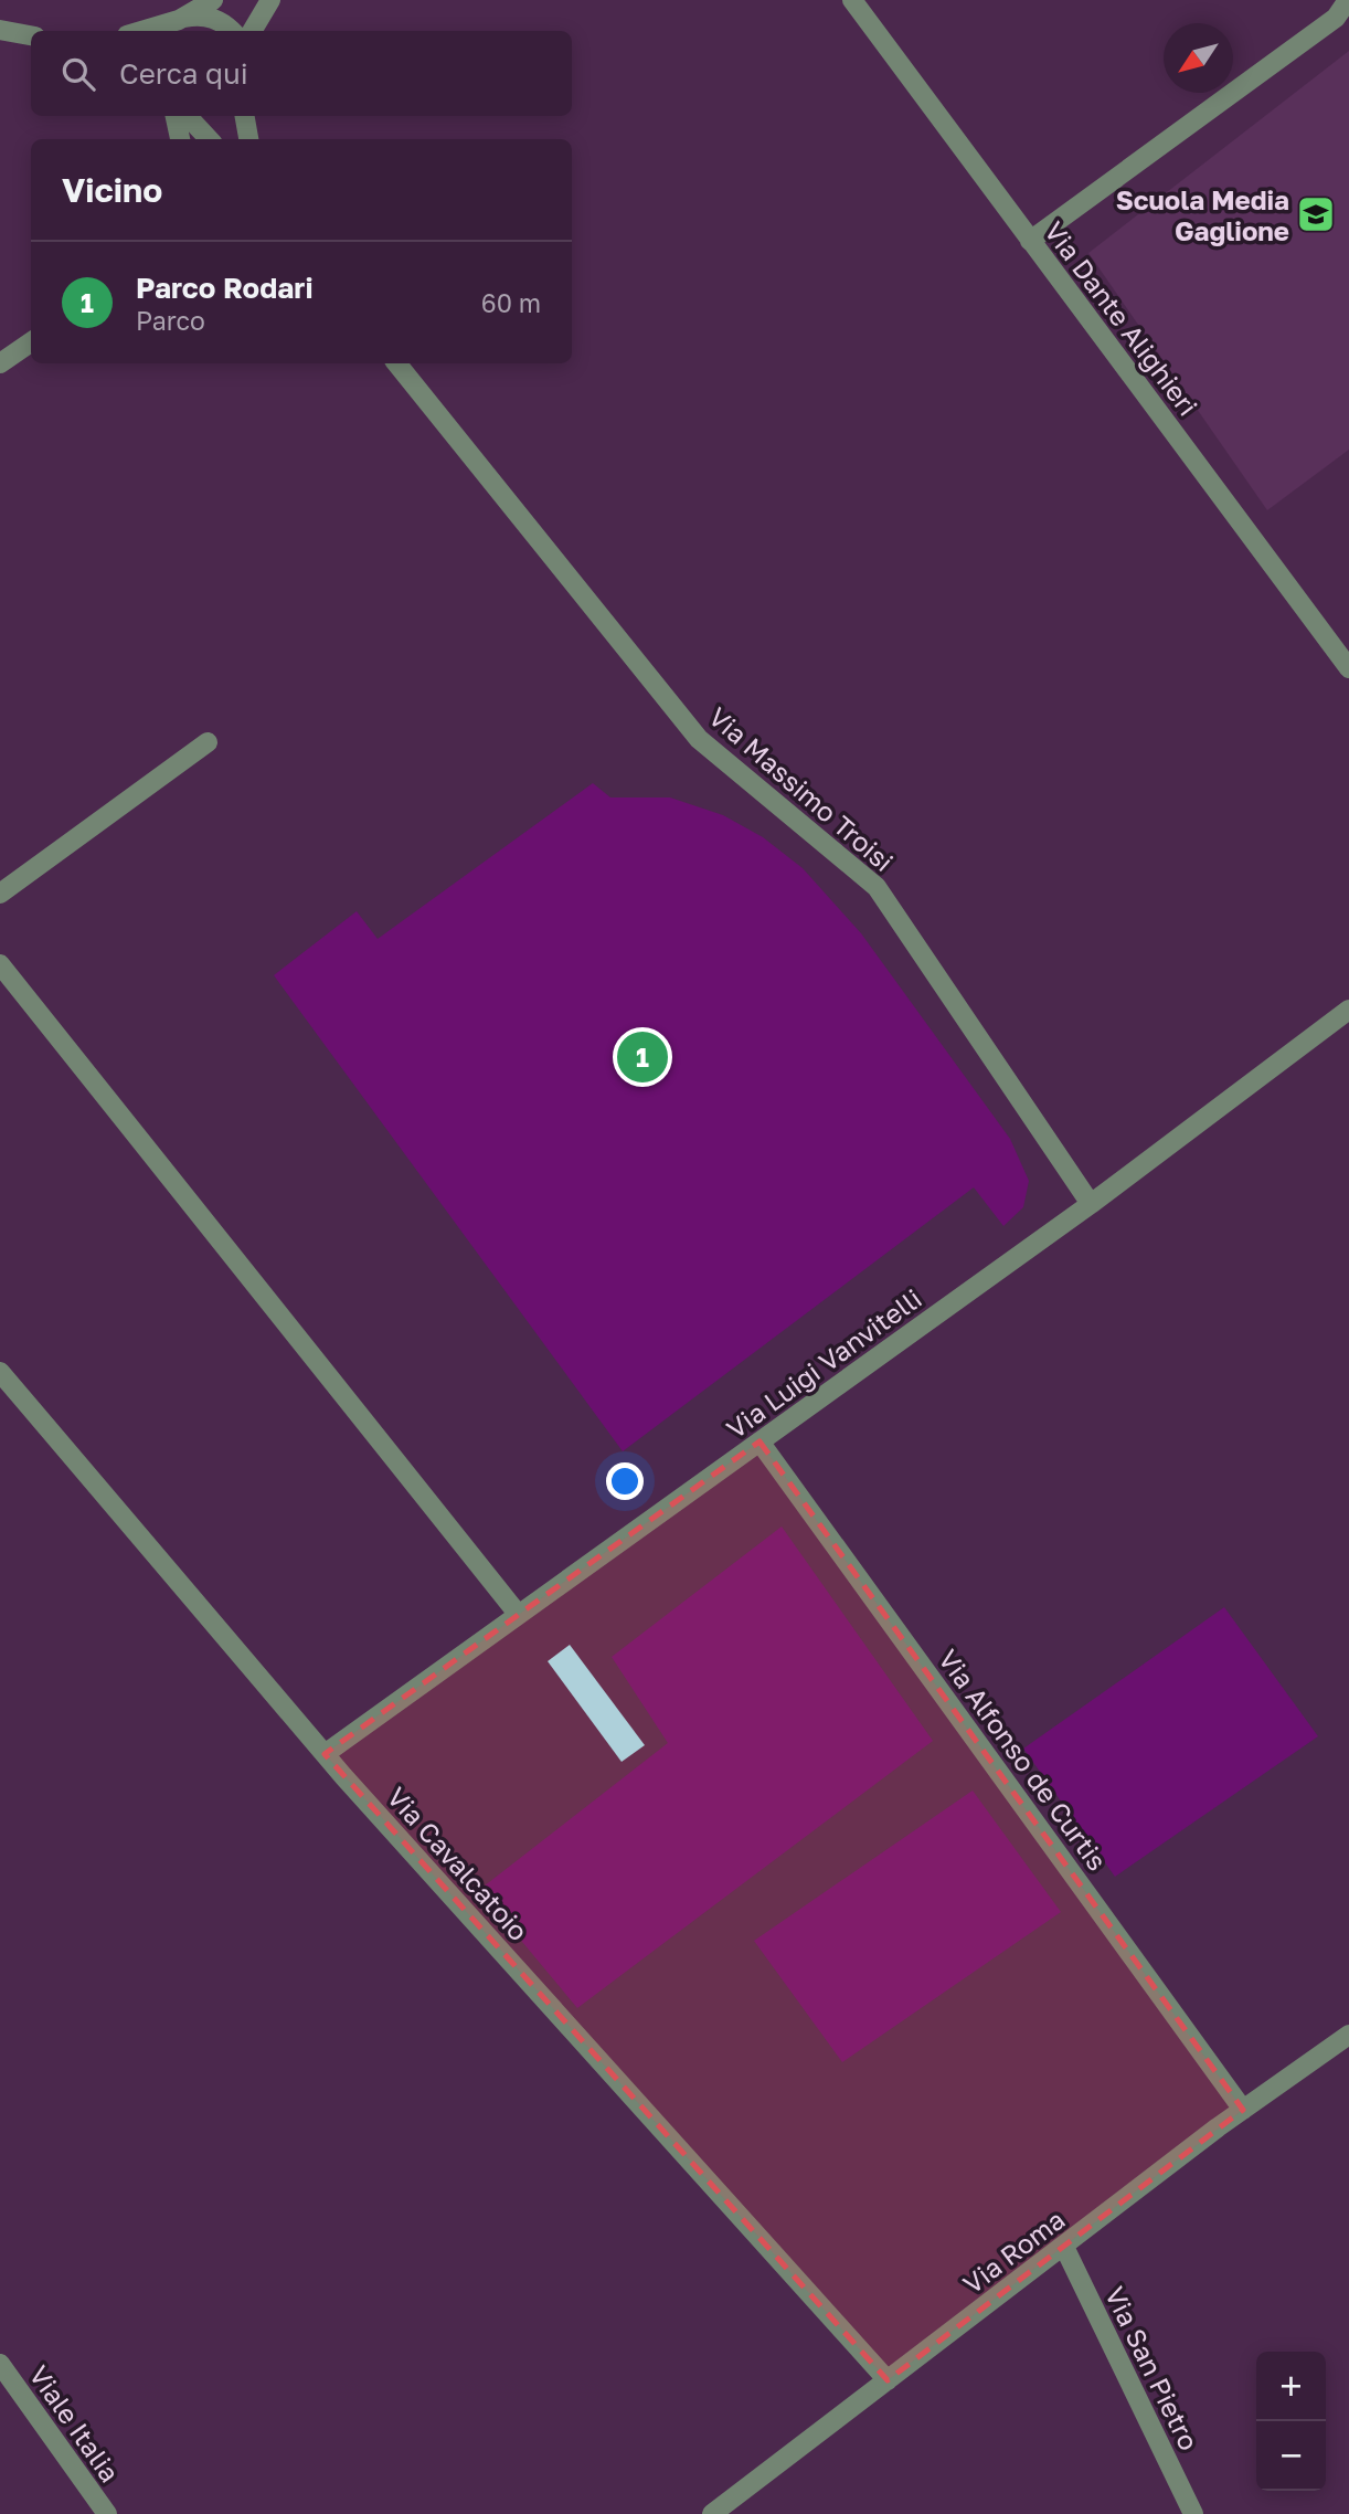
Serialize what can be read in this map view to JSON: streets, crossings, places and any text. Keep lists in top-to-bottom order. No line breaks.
{"streets":{"street":["Via Dante Alighieri","Via Massimo Troisi","Via Luigi Vanvitelli","Via Alfonso de Curtis","Via Cavalcatoio","Via Roma","Via San Pietro","Viale Italia"]},"crossings":[["Via Massimo Troisi","Via Luigi Vanvitelli"],["Via Luigi Vanvitelli","Via Alfonso de Curtis"],["Via Luigi Vanvitelli","Via Cavalcatoio"],["Via Alfonso de Curtis","Via Roma"],["Via Cavalcatoio","Via Roma"],["Via Roma","Via San Pietro"]],"places":{"school or university":["Scuola Media Gaglione"]},"north":"bottom left","page":{"search":"Cerca qui","heading":"Vicino","list":[{"mark":"1","name":"Parco Rodari","note":"Parco","value":"60 m"}],"pins":"1","map_buttons":["+","−"]}}
